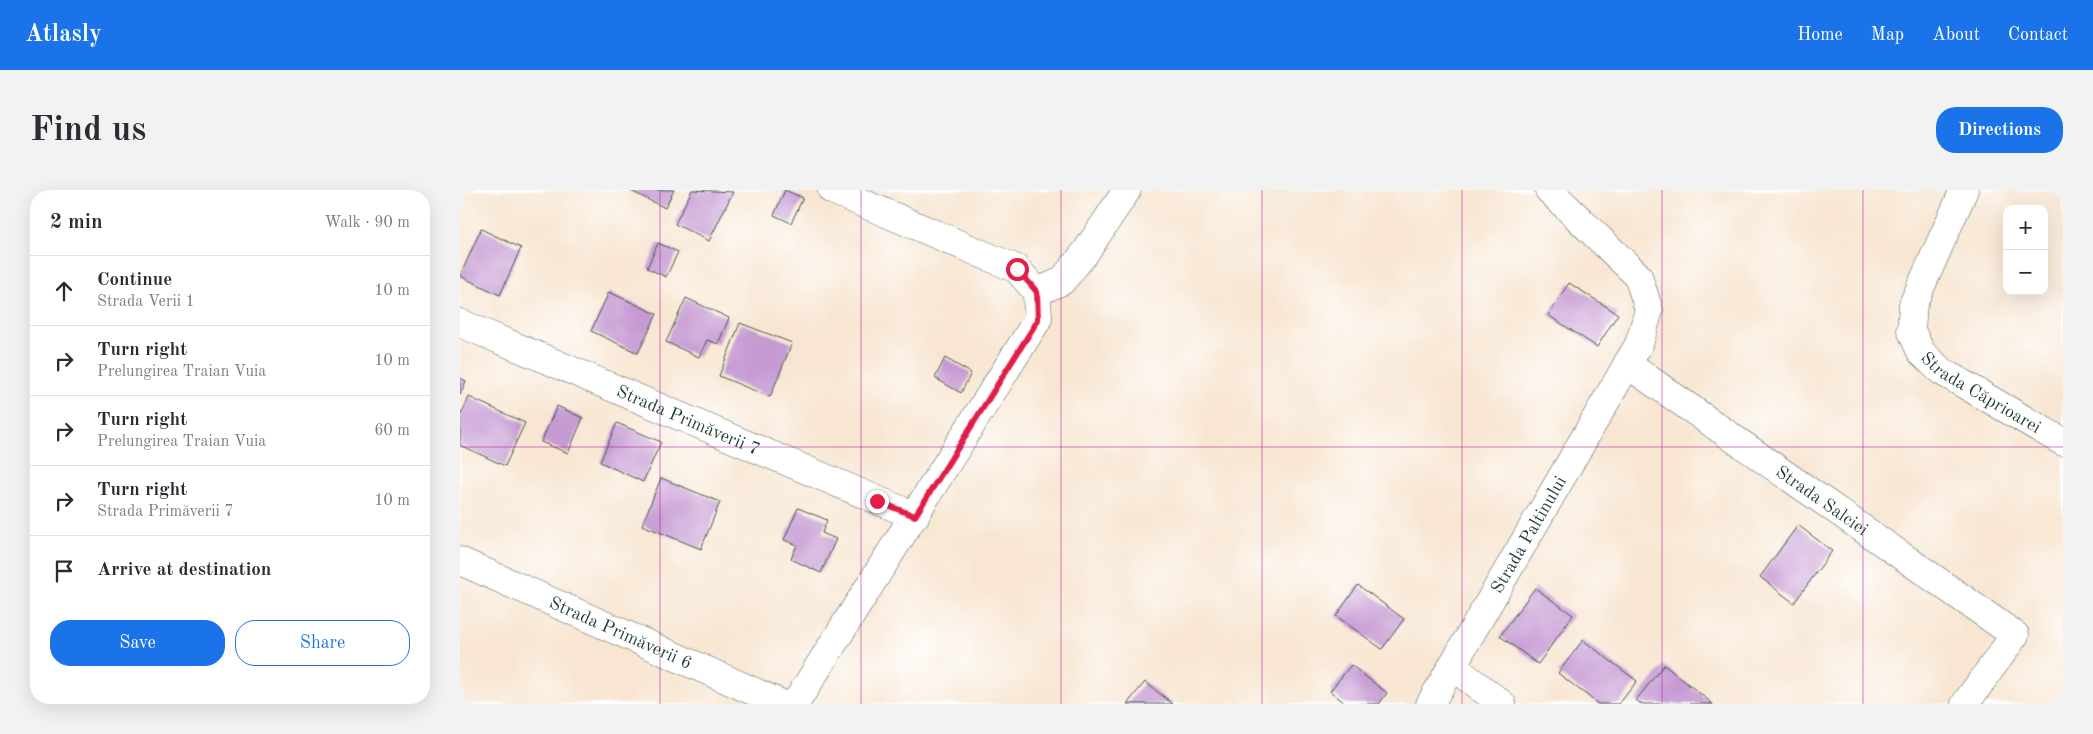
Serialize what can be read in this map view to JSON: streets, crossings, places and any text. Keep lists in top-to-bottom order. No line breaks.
{"streets":{"street":["Strada Căprioarei","Strada Primăverii 7","Strada Salciei","Strada Paltinului","Strada Primăverii 6"]},"crossings":[["Strada Salciei","Strada Paltinului"]],"page":{"header":"Atlasly","nav":["Home","Map","About","Contact"],"buttons":["Directions",["Save","Share"]],"title":"Find us","heading":["2 min","Walk · 90 m"],"map_buttons":["+","−"],"list":[["Continue","Strada Verii 1","10 m"],["Turn right","Prelungirea Traian Vuia","10 m"],["Turn right","Prelungirea Traian Vuia","60 m"],["Turn right","Strada Primăverii 7","10 m"],"Arrive at destination"]}}
